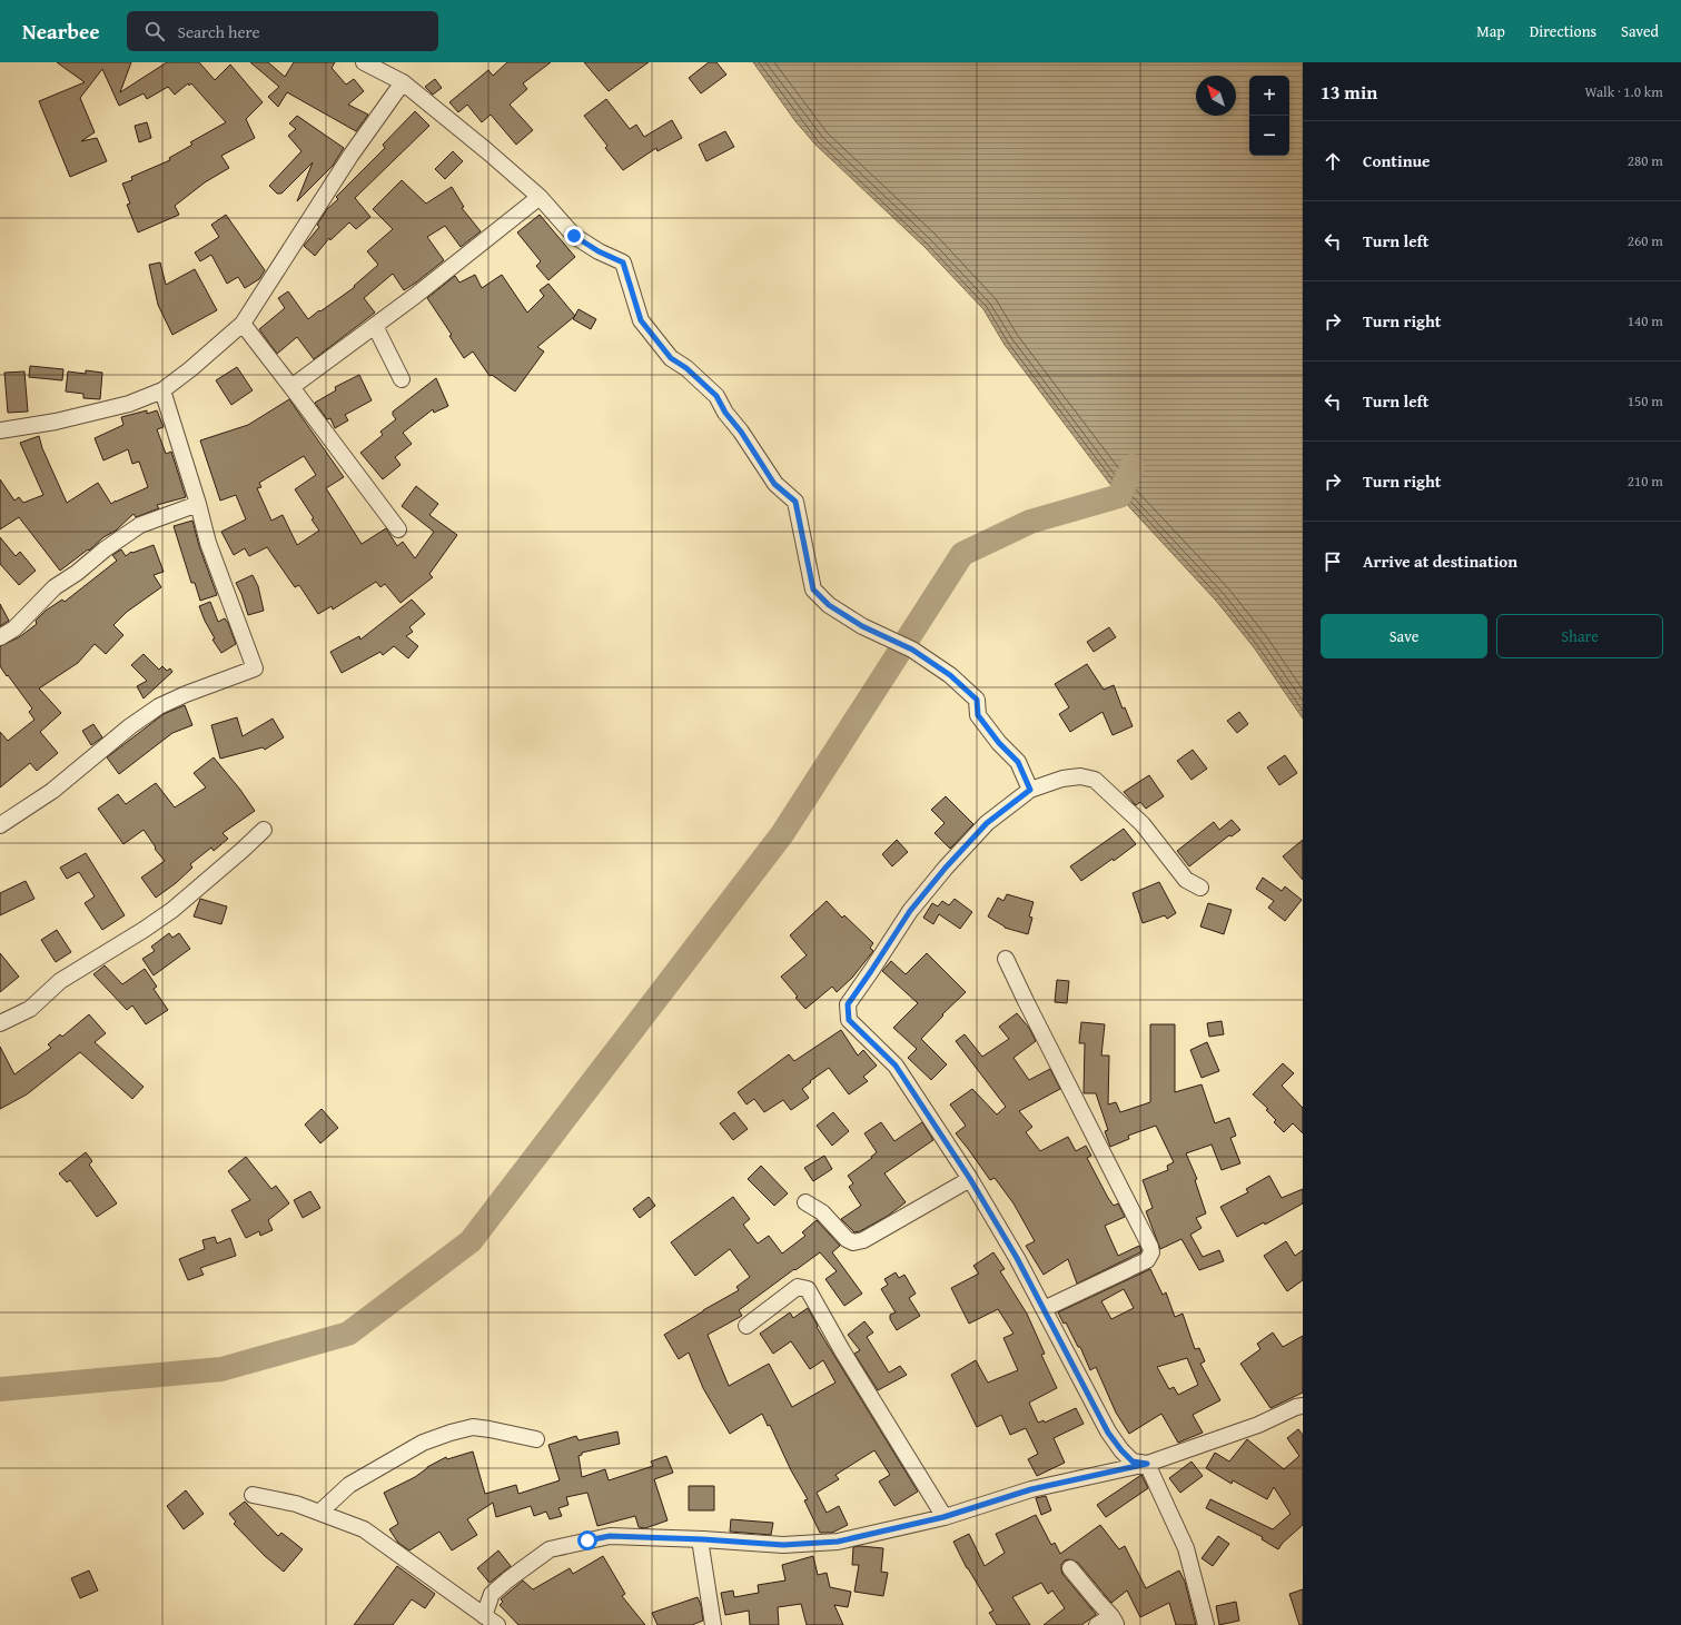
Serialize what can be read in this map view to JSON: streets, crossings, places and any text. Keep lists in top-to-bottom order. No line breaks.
{"north":"top left","page":{"header":"Nearbee","search":"Search here","nav":["Map","Directions","Saved"],"heading":["13 min","Walk · 1.0 km"],"map_buttons":["+","−"],"list":[["Continue","280 m"],["Turn left","260 m"],["Turn right","140 m"],["Turn left","150 m"],["Turn right","210 m"],"Arrive at destination"],"buttons":["Save","Share"]}}
